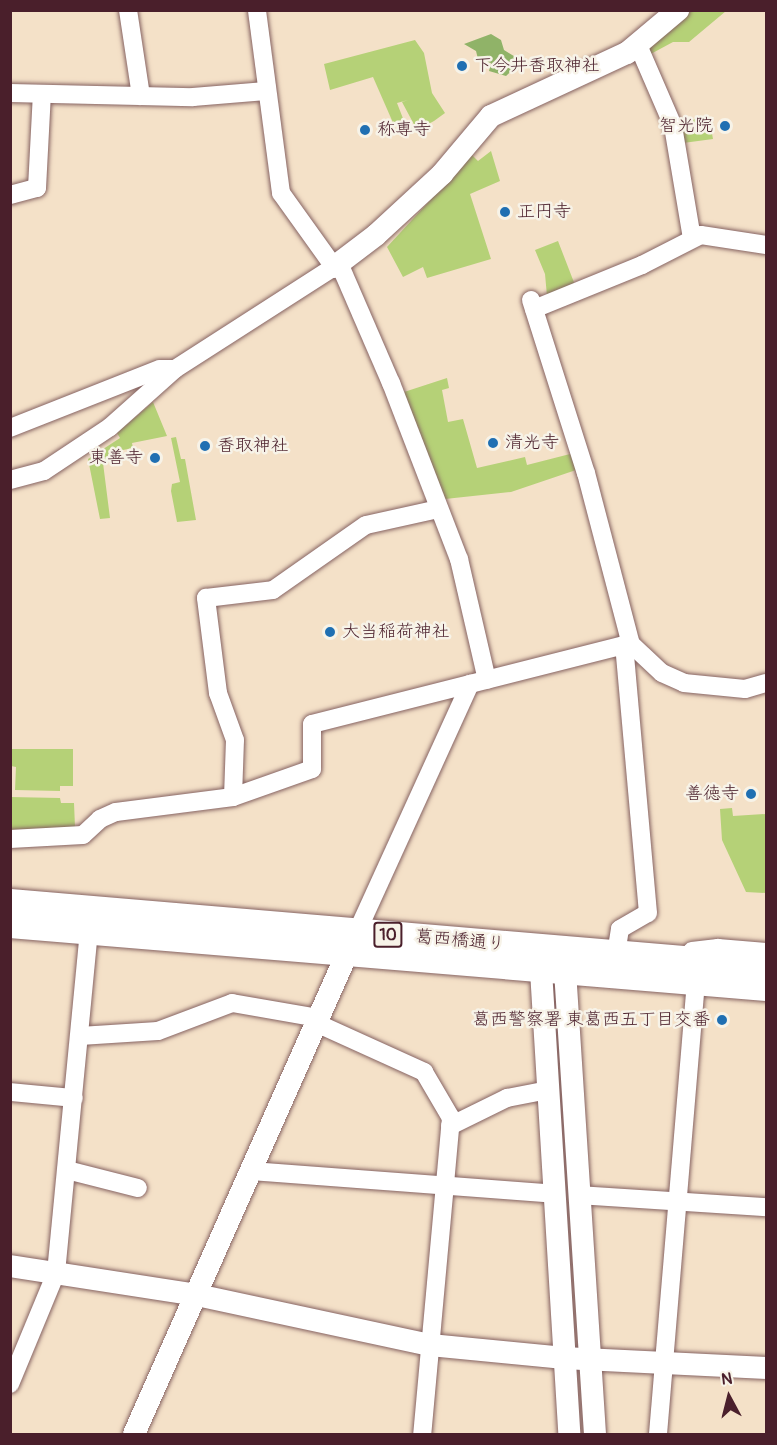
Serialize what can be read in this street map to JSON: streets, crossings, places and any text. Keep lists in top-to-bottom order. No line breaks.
{"streets":{"main road":["10","葛西橋通り"]},"places":["下今井香取神社","智光院","称専寺","正円寺","清光寺","香取神社","東善寺","大当稲荷神社","善徳寺","葛西警察署 東葛西五丁目交番"],"north":"top"}
